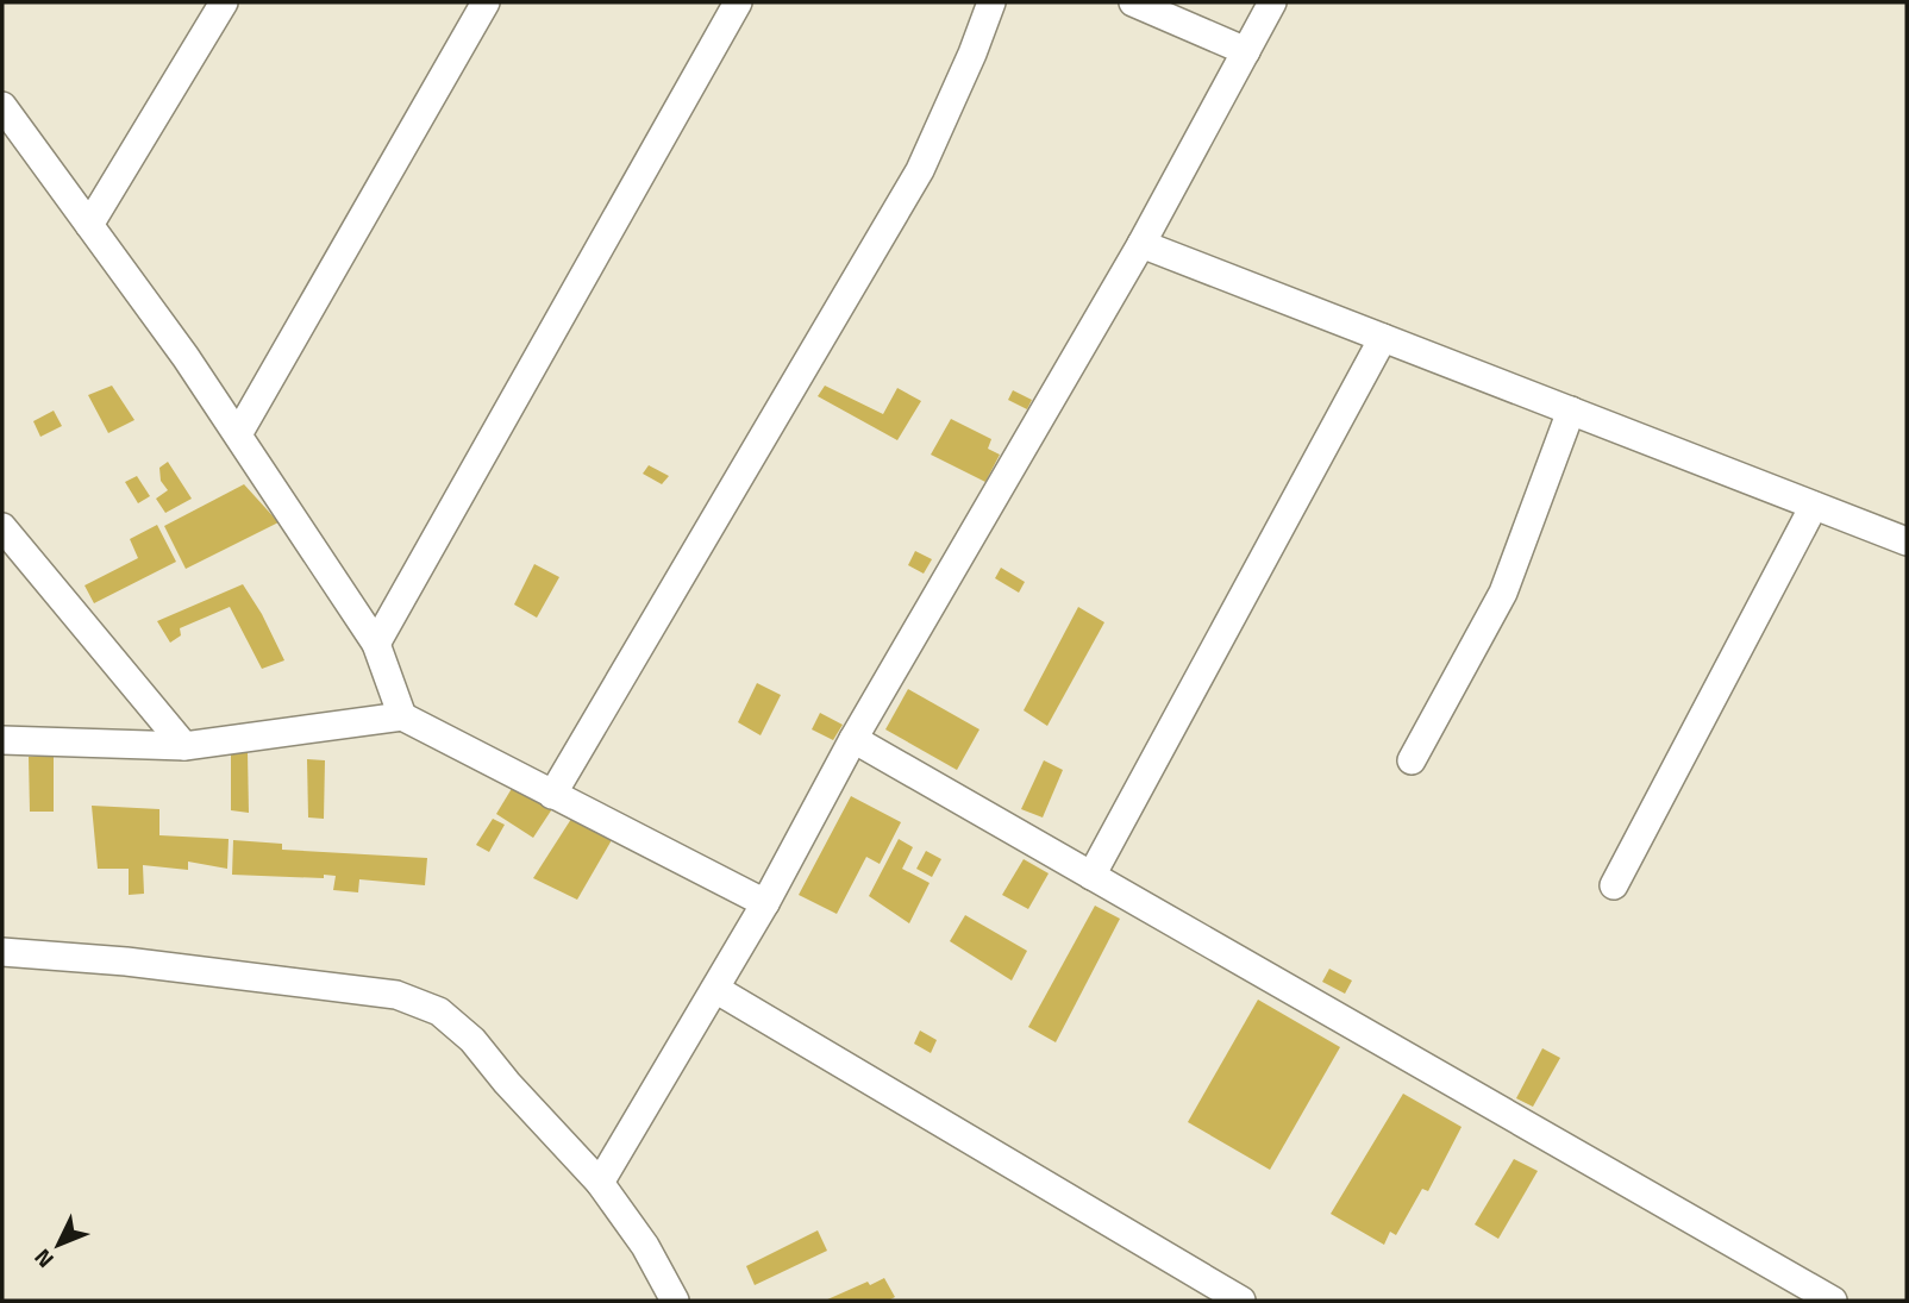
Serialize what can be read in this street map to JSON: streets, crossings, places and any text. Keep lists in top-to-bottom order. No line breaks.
{"north":"bottom left"}
